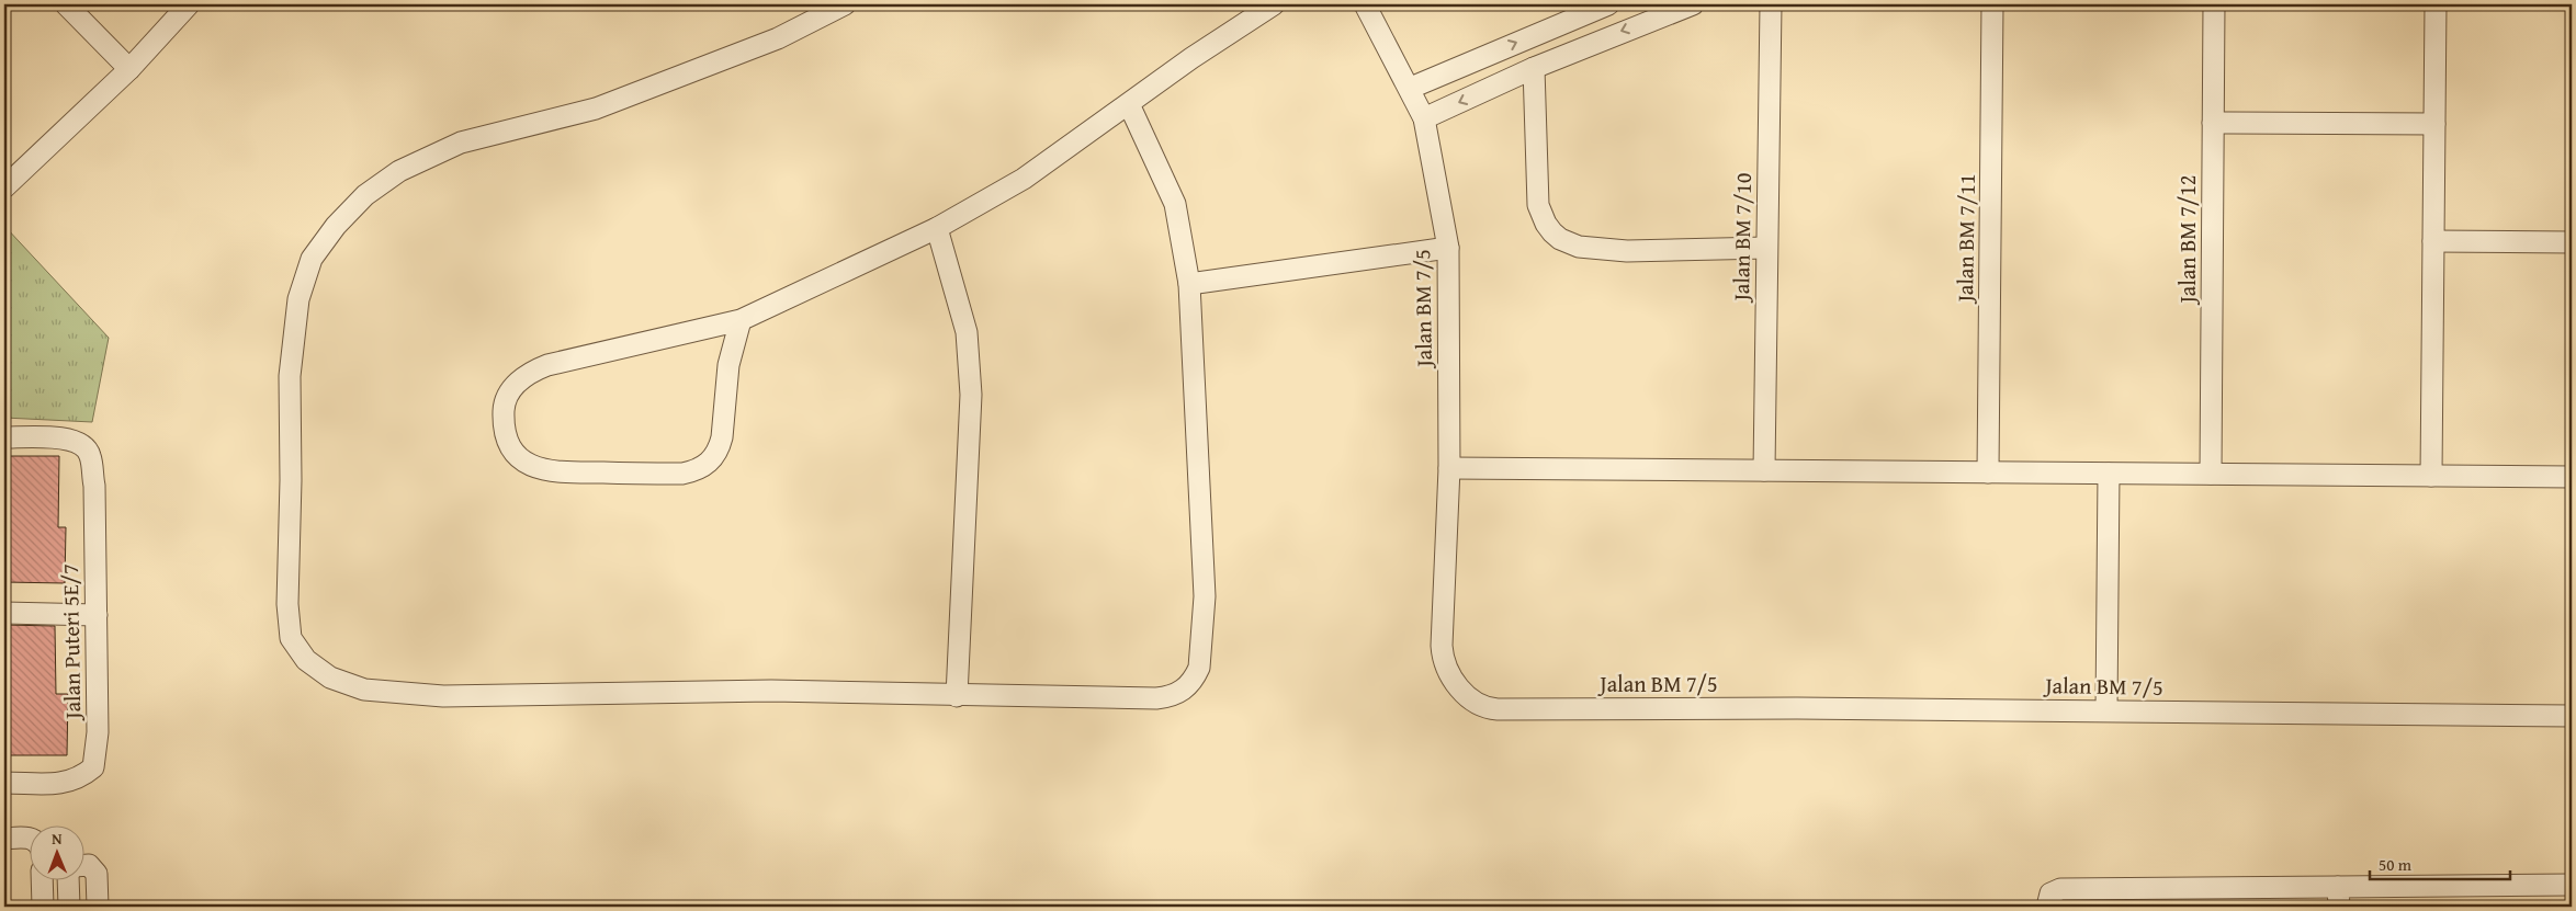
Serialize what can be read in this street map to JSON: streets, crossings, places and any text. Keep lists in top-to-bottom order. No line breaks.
{"streets":{"street":["Jalan BM 7/10","Jalan BM 7/11","Jalan BM 7/12","Jalan BM 7/5","Jalan Puteri 5E/7"]},"scale_bar":"50 m","north":"top"}
